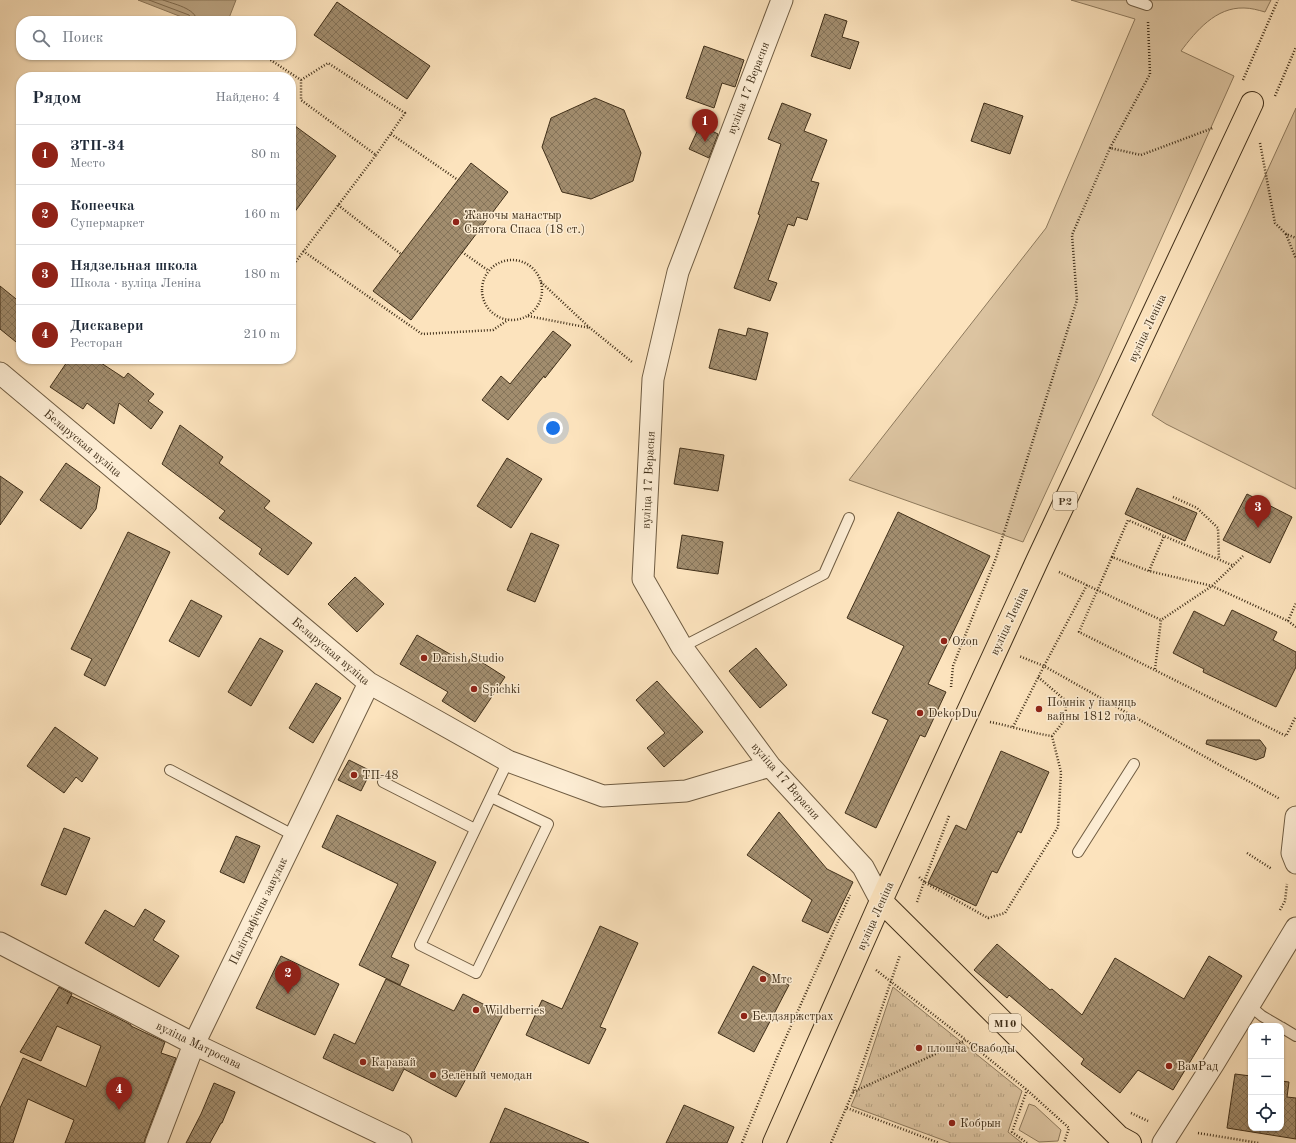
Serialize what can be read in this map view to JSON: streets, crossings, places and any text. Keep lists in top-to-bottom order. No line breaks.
{"streets":{"main road":["вуліца Леніна","Р2","М10"],"street":["вуліца 17 Верасня","Беларуская вуліца","Паліграфічны завулак","вуліца Матросава"]},"crossings":[["вуліца 17 Верасня","вуліца Леніна"],["вуліца 17 Верасня","Беларуская вуліца"],["вуліца 17 Верасня","М10"],["вуліца Леніна","М10"],["Беларуская вуліца","Паліграфічны завулак"],["Паліграфічны завулак","вуліца Матросава"]],"places":["Жаночы манастыр Святога Спаса (18 ст.)","Ozon","Darish Studio","Spichki","Помнік у памяць вайны 1812 года","DekopDu","ТП-48","Мтс","Wildberries","Белдзяржстрах","плошча Свабоды","Каравай","ВамРад","Зелёный чемодан","Кобрын"],"page":{"search":"Поиск","heading":["Рядом","Найдено: 4"],"pins":["1","3","2","4"],"list":[{"mark":"1","name":"ЗТП-34","note":"Место","value":"80 m"},{"mark":"2","name":"Копеечка","note":"Супермаркет","value":"160 m"},{"mark":"3","name":"Нядзельная школа","note":"Школа · вуліца Леніна","value":"180 m"},{"mark":"4","name":"Дискавери","note":"Ресторан","value":"210 m"}],"map_buttons":["+","−"]}}
